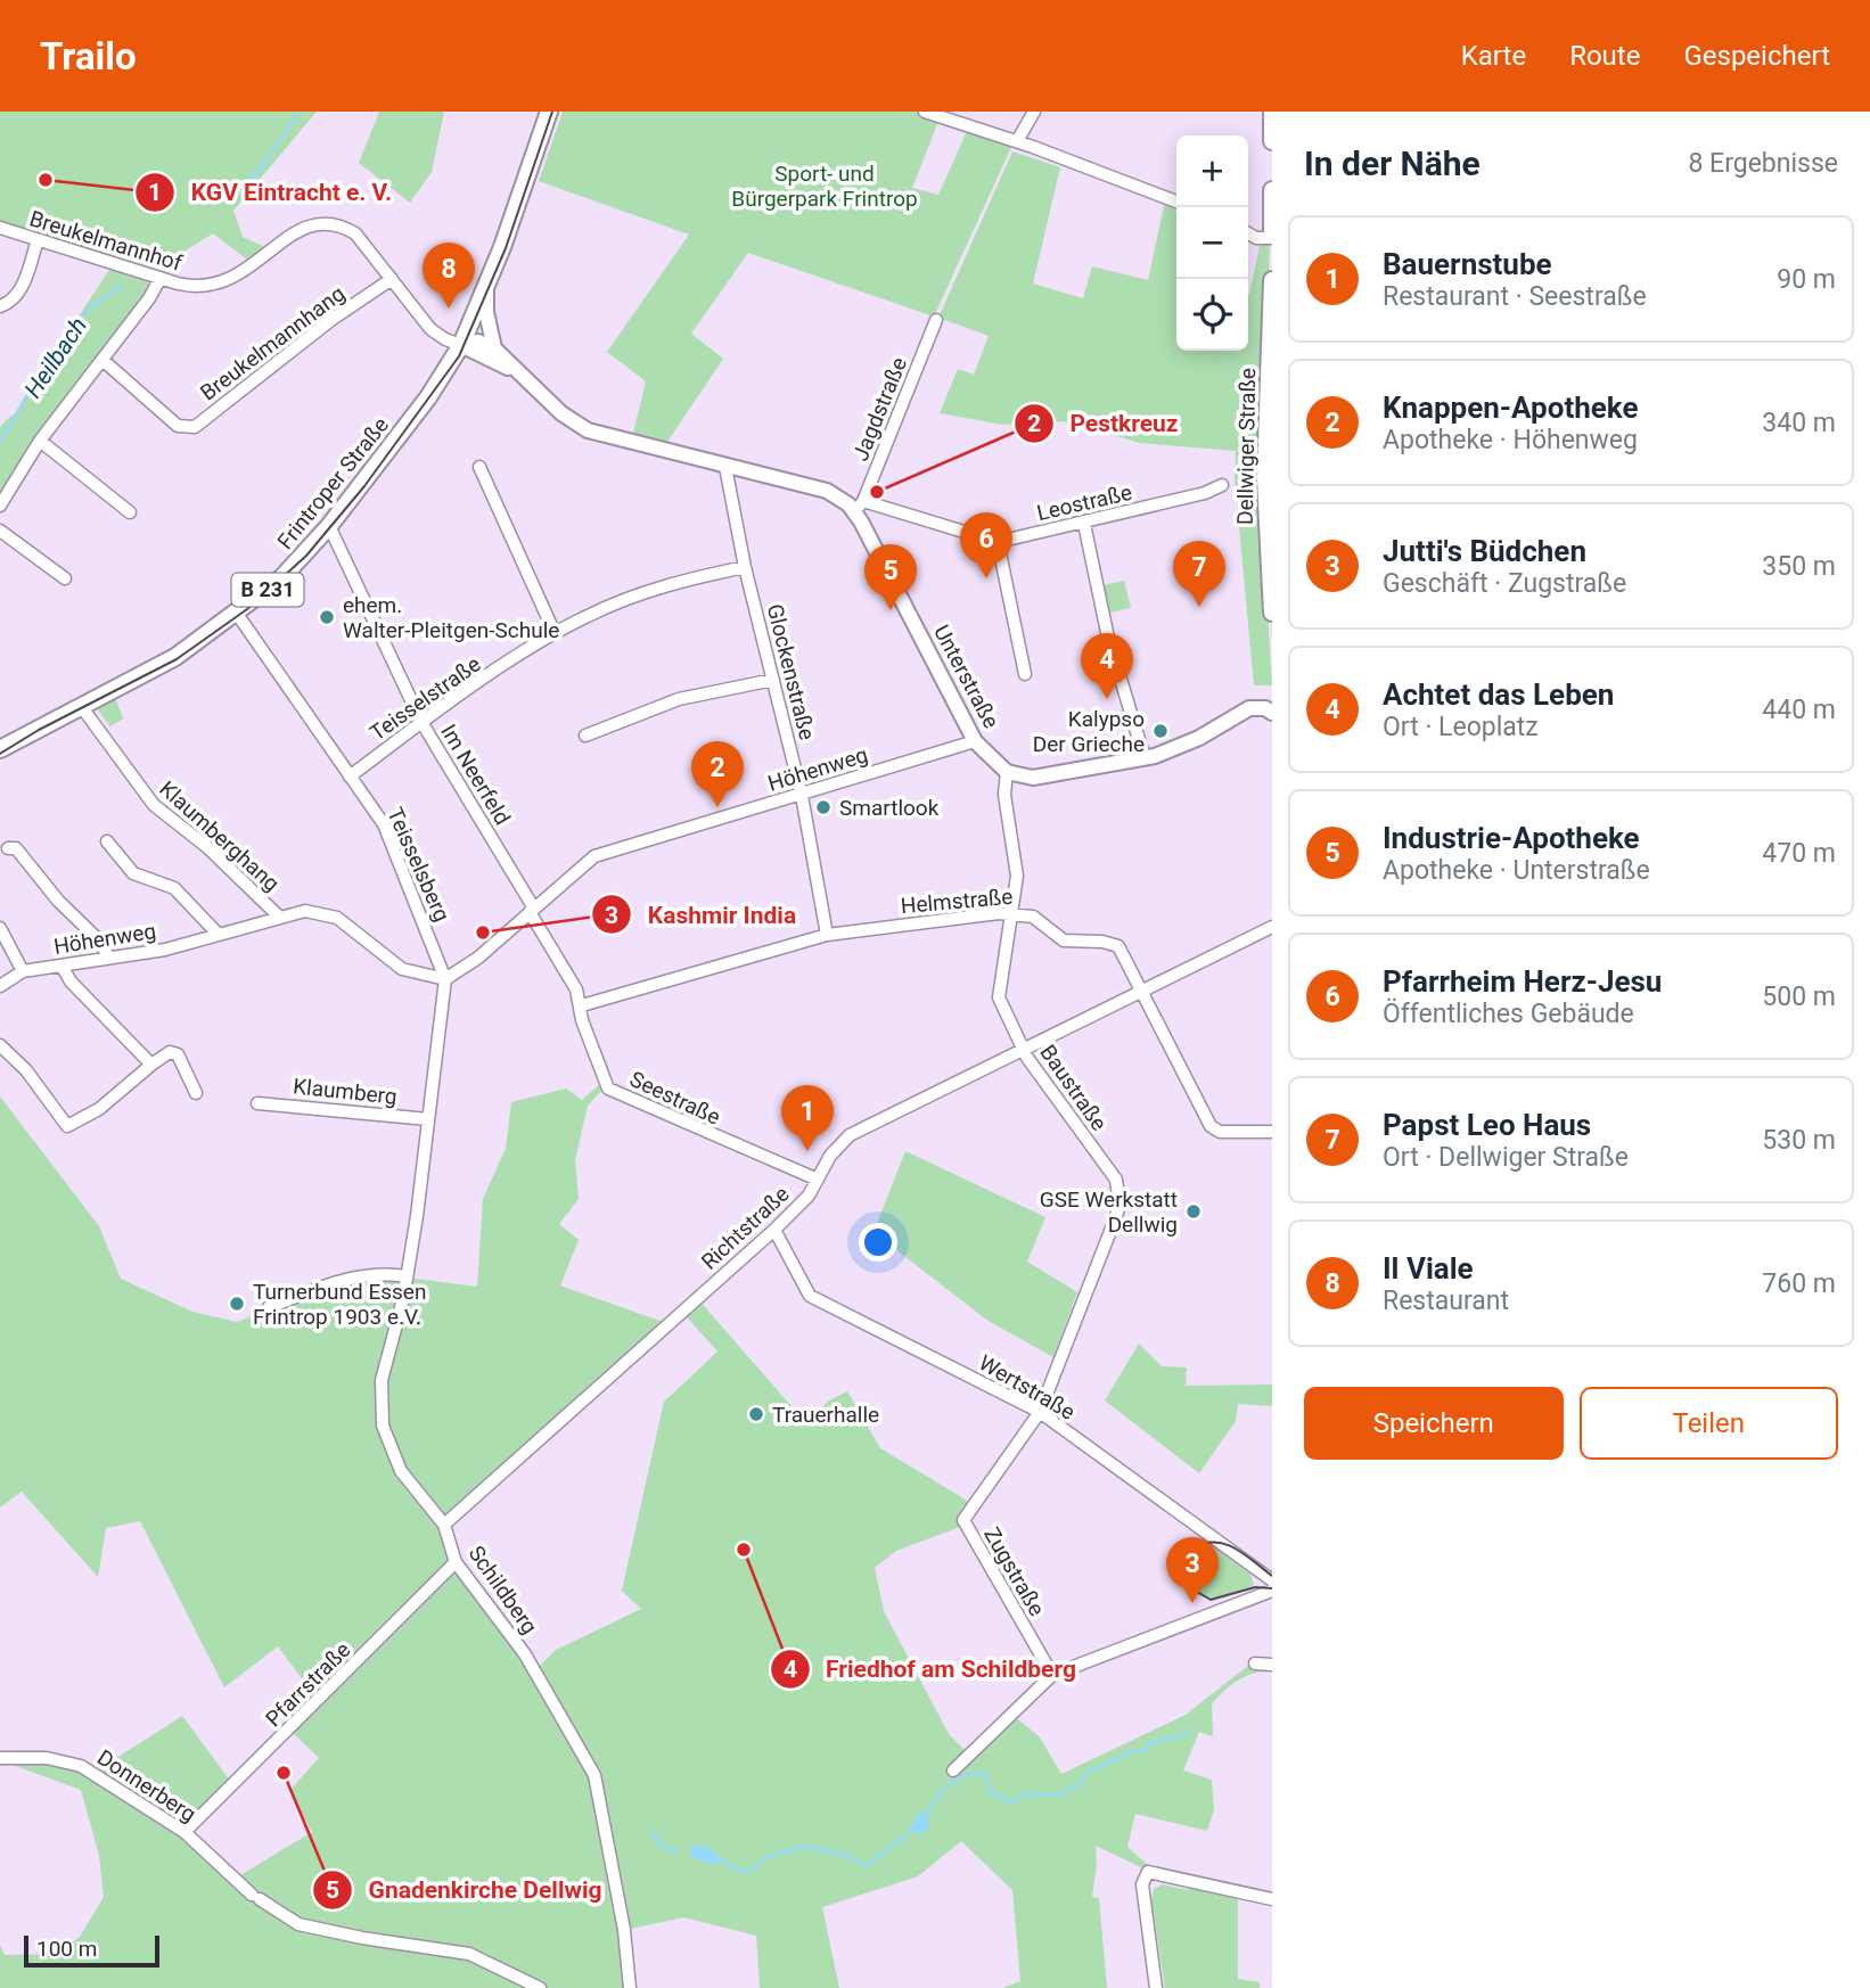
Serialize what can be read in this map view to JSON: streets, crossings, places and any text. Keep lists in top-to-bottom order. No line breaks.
{"streets":{"main road":["Dellwiger Straße","Frintroper Straße","B 231"],"street":["Breukelmannhof","Breukelmannhang","Jagdstraße","Leostraße","Glockenstraße","Unterstraße","Teisselstraße","Höhenweg","Im Neerfeld","Klaumberghang","Teisselsberg","Helmstraße","Baustraße","Klaumberg","Seestraße","Richtstraße","Wertstraße","Zugstraße","Schildberg","Pfarrstraße","Donnerberg"]},"crossings":[["Breukelmannhof","Breukelmannhang"],["Breukelmannhof","Frintroper Straße"],["Jagdstraße","Leostraße"],["Jagdstraße","Unterstraße"],["Frintroper Straße","Im Neerfeld"],["Frintroper Straße","Klaumberghang"],["Frintroper Straße","Teisselsberg"],["Leostraße","Unterstraße"],["Glockenstraße","Teisselstraße"],["Glockenstraße","Höhenweg"],["Glockenstraße","Helmstraße"],["Unterstraße","Höhenweg"],["Unterstraße","Baustraße"],["Teisselstraße","Im Neerfeld"],["Teisselstraße","Teisselsberg"],["Höhenweg","Im Neerfeld"],["Höhenweg","Klaumberghang"],["Höhenweg","Teisselsberg"],["Höhenweg","Seestraße"],["Höhenweg","Schildberg"],["Im Neerfeld","Seestraße"],["Teisselsberg","Schildberg"],["Helmstraße","Baustraße"],["Helmstraße","Seestraße"],["Helmstraße","Richtstraße"],["Baustraße","Richtstraße"],["Baustraße","Wertstraße"],["Baustraße","Zugstraße"],["Klaumberg","Schildberg"],["Seestraße","Richtstraße"],["Richtstraße","Wertstraße"],["Richtstraße","Schildberg"],["Wertstraße","Zugstraße"],["Schildberg","Pfarrstraße"],["Pfarrstraße","Donnerberg"]],"water":["Heilbach"],"parks":["Sport- und Bürgerpark Frintrop"],"places":["KGV Eintracht e. V.","Pestkreuz","ehem. Walter-Pleitgen-Schule","Kalypso Der Grieche","Smartlook","Kashmir India","GSE Werkstatt Dellwig","Turnerbund Essen Frintrop 1903 e.V.","Trauerhalle","Friedhof am Schildberg","Gnadenkirche Dellwig"],"scale_bar":"100 m","page":{"header":"Trailo","nav":["Karte","Route","Gespeichert"],"heading":["In der Nähe","8 Ergebnisse"],"map_buttons":["+","−"],"list":[{"mark":"1","name":"Bauernstube","note":"Restaurant · Seestraße","value":"90 m"},{"mark":"2","name":"Knappen-Apotheke","note":"Apotheke · Höhenweg","value":"340 m"},{"mark":"3","name":"Jutti's Büdchen","note":"Geschäft · Zugstraße","value":"350 m"},{"mark":"4","name":"Achtet das Leben","note":"Ort · Leoplatz","value":"440 m"},{"mark":"5","name":"Industrie-Apotheke","note":"Apotheke · Unterstraße","value":"470 m"},{"mark":"6","name":"Pfarrheim Herz-Jesu","note":"Öffentliches Gebäude","value":"500 m"},{"mark":"7","name":"Papst Leo Haus","note":"Ort · Dellwiger Straße","value":"530 m"},{"mark":"8","name":"Il Viale","note":"Restaurant","value":"760 m"}],"pins":["8","6","7","5","4","2","1","3"],"buttons":["Speichern","Teilen"],"scale":"100 m"}}
